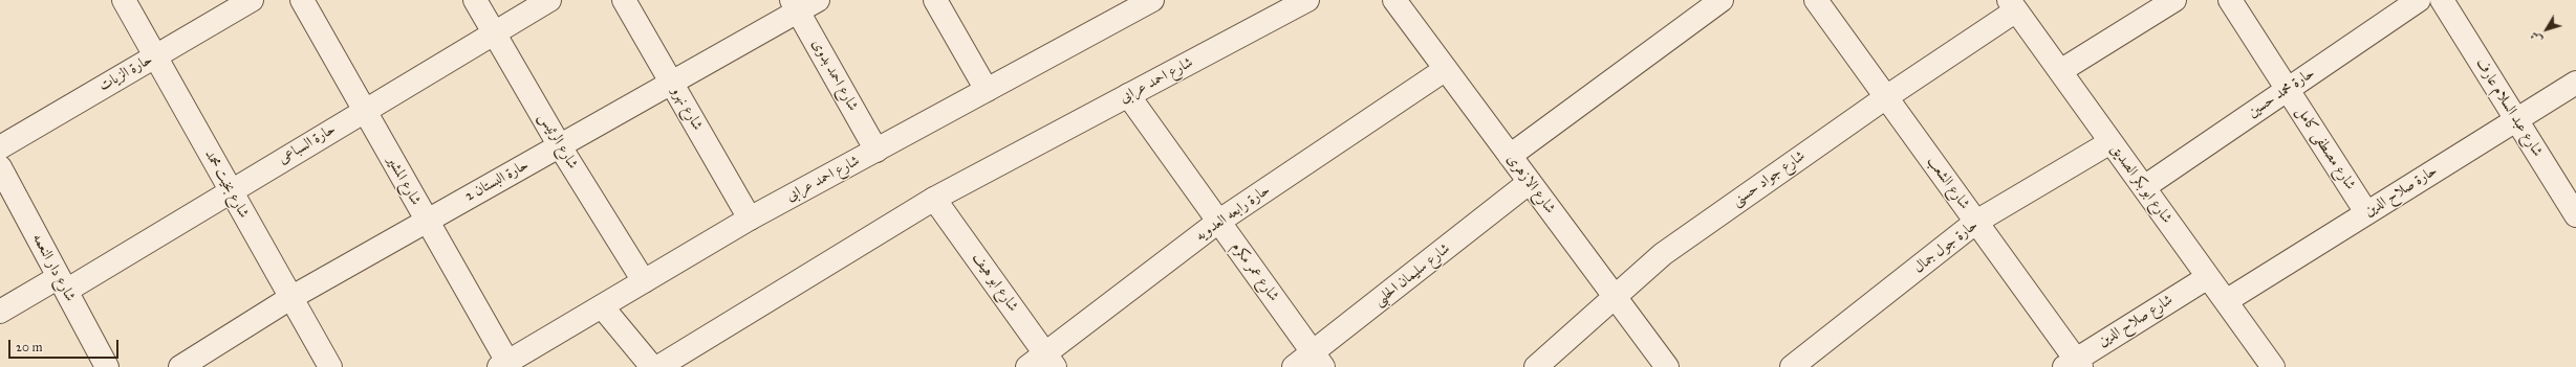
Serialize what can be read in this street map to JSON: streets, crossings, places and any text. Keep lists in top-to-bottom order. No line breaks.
{"streets":{"street":["حارة الزيات","شارع احمد بدوى","شارع احمد عرابى","حارة محمد حسين","شارع عبد السلام عارف","شارع نهرو","شارع الرئيس","حارة السباعى","شارع مصطفى كامل","شارع جواد حسنى","شارع المشير","حارة البستان 2","شارع الشعب","شارع بخيت محمد","شارع الازهرى","شارع ابو بكر الصديق","حارة صلاح الدين","حارة رابعه العدويه","حارة جول جمال","شارع دار النعمه","شارع عمر مكرم","شارع سليمان الحلبى","شارع ابو هيف","شارع صلاح الدين"]},"crossings":[["حارة الزيات","شارع بخيت محمد"],["شارع احمد بدوى","شارع احمد عرابى"],["شارع احمد بدوى","حارة البستان 2"],["شارع احمد عرابى","شارع نهرو"],["شارع احمد عرابى","شارع الرئيس"],["شارع احمد عرابى","شارع المشير"],["شارع احمد عرابى","شارع عمر مكرم"],["شارع احمد عرابى","شارع ابو هيف"],["حارة محمد حسين","شارع مصطفى كامل"],["حارة محمد حسين","شارع ابو بكر الصديق"],["شارع عبد السلام عارف","حارة صلاح الدين"],["شارع نهرو","حارة البستان 2"],["شارع الرئيس","حارة السباعى"],["شارع الرئيس","حارة البستان 2"],["حارة السباعى","شارع المشير"],["حارة السباعى","شارع بخيت محمد"],["حارة السباعى","شارع دار النعمه"],["شارع مصطفى كامل","حارة صلاح الدين"],["شارع جواد حسنى","شارع الشعب"],["شارع جواد حسنى","شارع الازهرى"],["شارع جواد حسنى","شارع ابو بكر الصديق"],["شارع المشير","حارة البستان 2"],["حارة البستان 2","شارع بخيت محمد"],["شارع الشعب","حارة جول جمال"],["شارع الشعب","شارع صلاح الدين"],["شارع الازهرى","حارة رابعه العدويه"],["شارع الازهرى","شارع سليمان الحلبى"],["شارع ابو بكر الصديق","حارة صلاح الدين"],["شارع ابو بكر الصديق","حارة جول جمال"],["شارع ابو بكر الصديق","شارع صلاح الدين"],["حارة رابعه العدويه","شارع عمر مكرم"],["حارة رابعه العدويه","شارع ابو هيف"],["شارع عمر مكرم","شارع سليمان الحلبى"]],"scale_bar":"20 m","north":"bottom left"}
